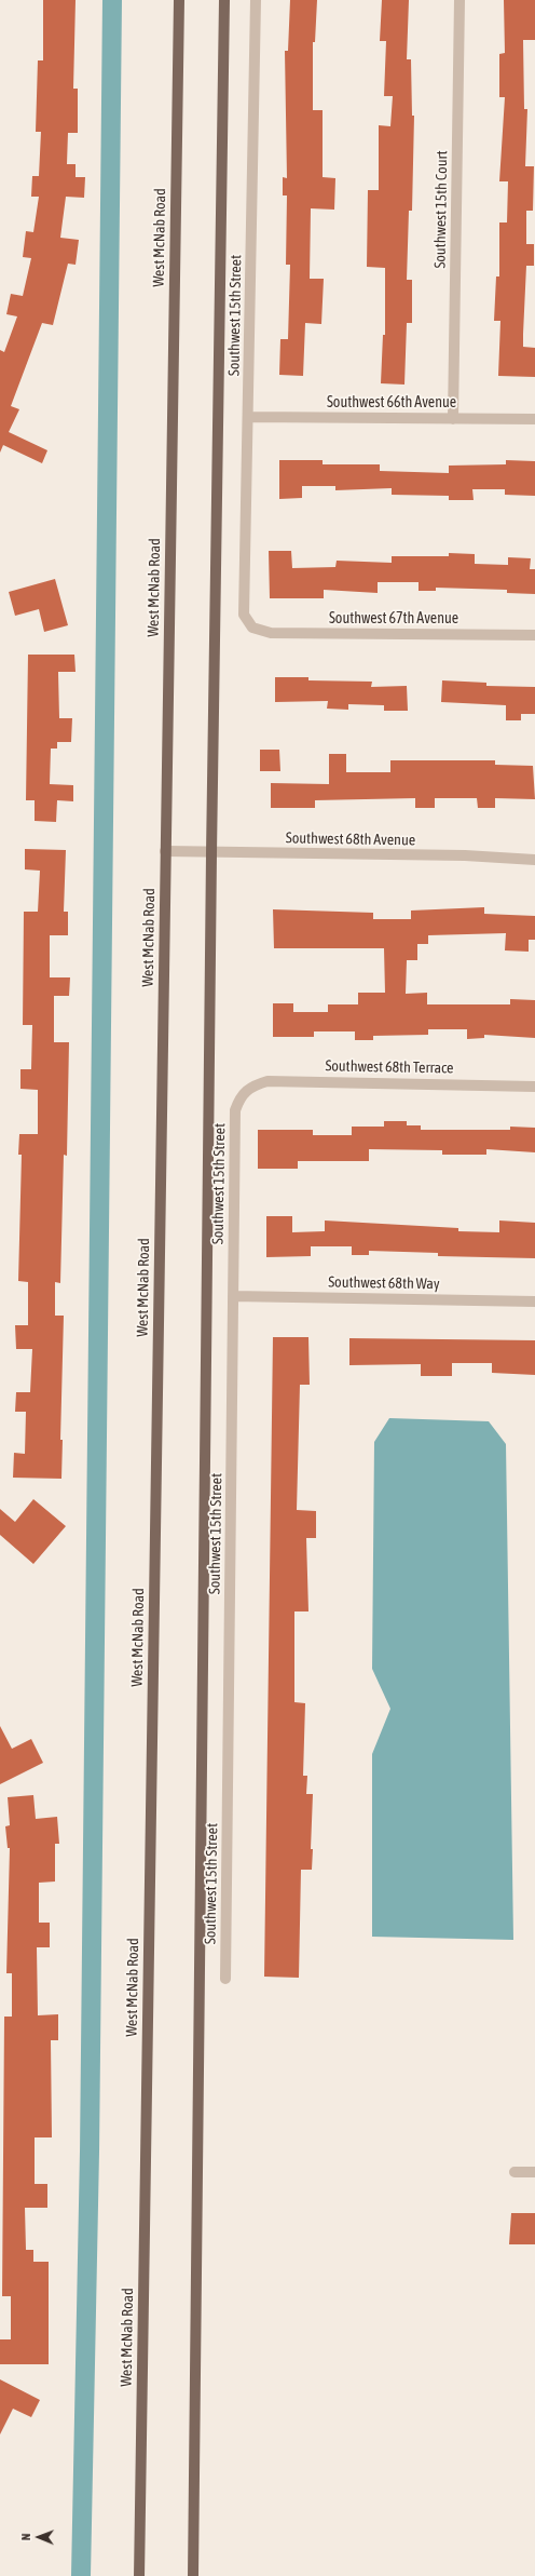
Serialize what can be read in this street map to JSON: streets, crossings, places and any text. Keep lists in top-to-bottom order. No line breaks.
{"streets":{"main road":["West McNab Road"],"street":["Southwest 15th Court","Southwest 15th Street","Southwest 66th Avenue","Southwest 67th Avenue","Southwest 68th Avenue","Southwest 68th Terrace","Southwest 68th Way"]},"crossings":[["Southwest 15th Court","Southwest 66th Avenue"],["West McNab Road","Southwest 68th Avenue"],["Southwest 15th Street","Southwest 66th Avenue"],["Southwest 15th Street","Southwest 67th Avenue"],["Southwest 15th Street","Southwest 68th Terrace"],["Southwest 15th Street","Southwest 68th Way"]],"north":"left"}
